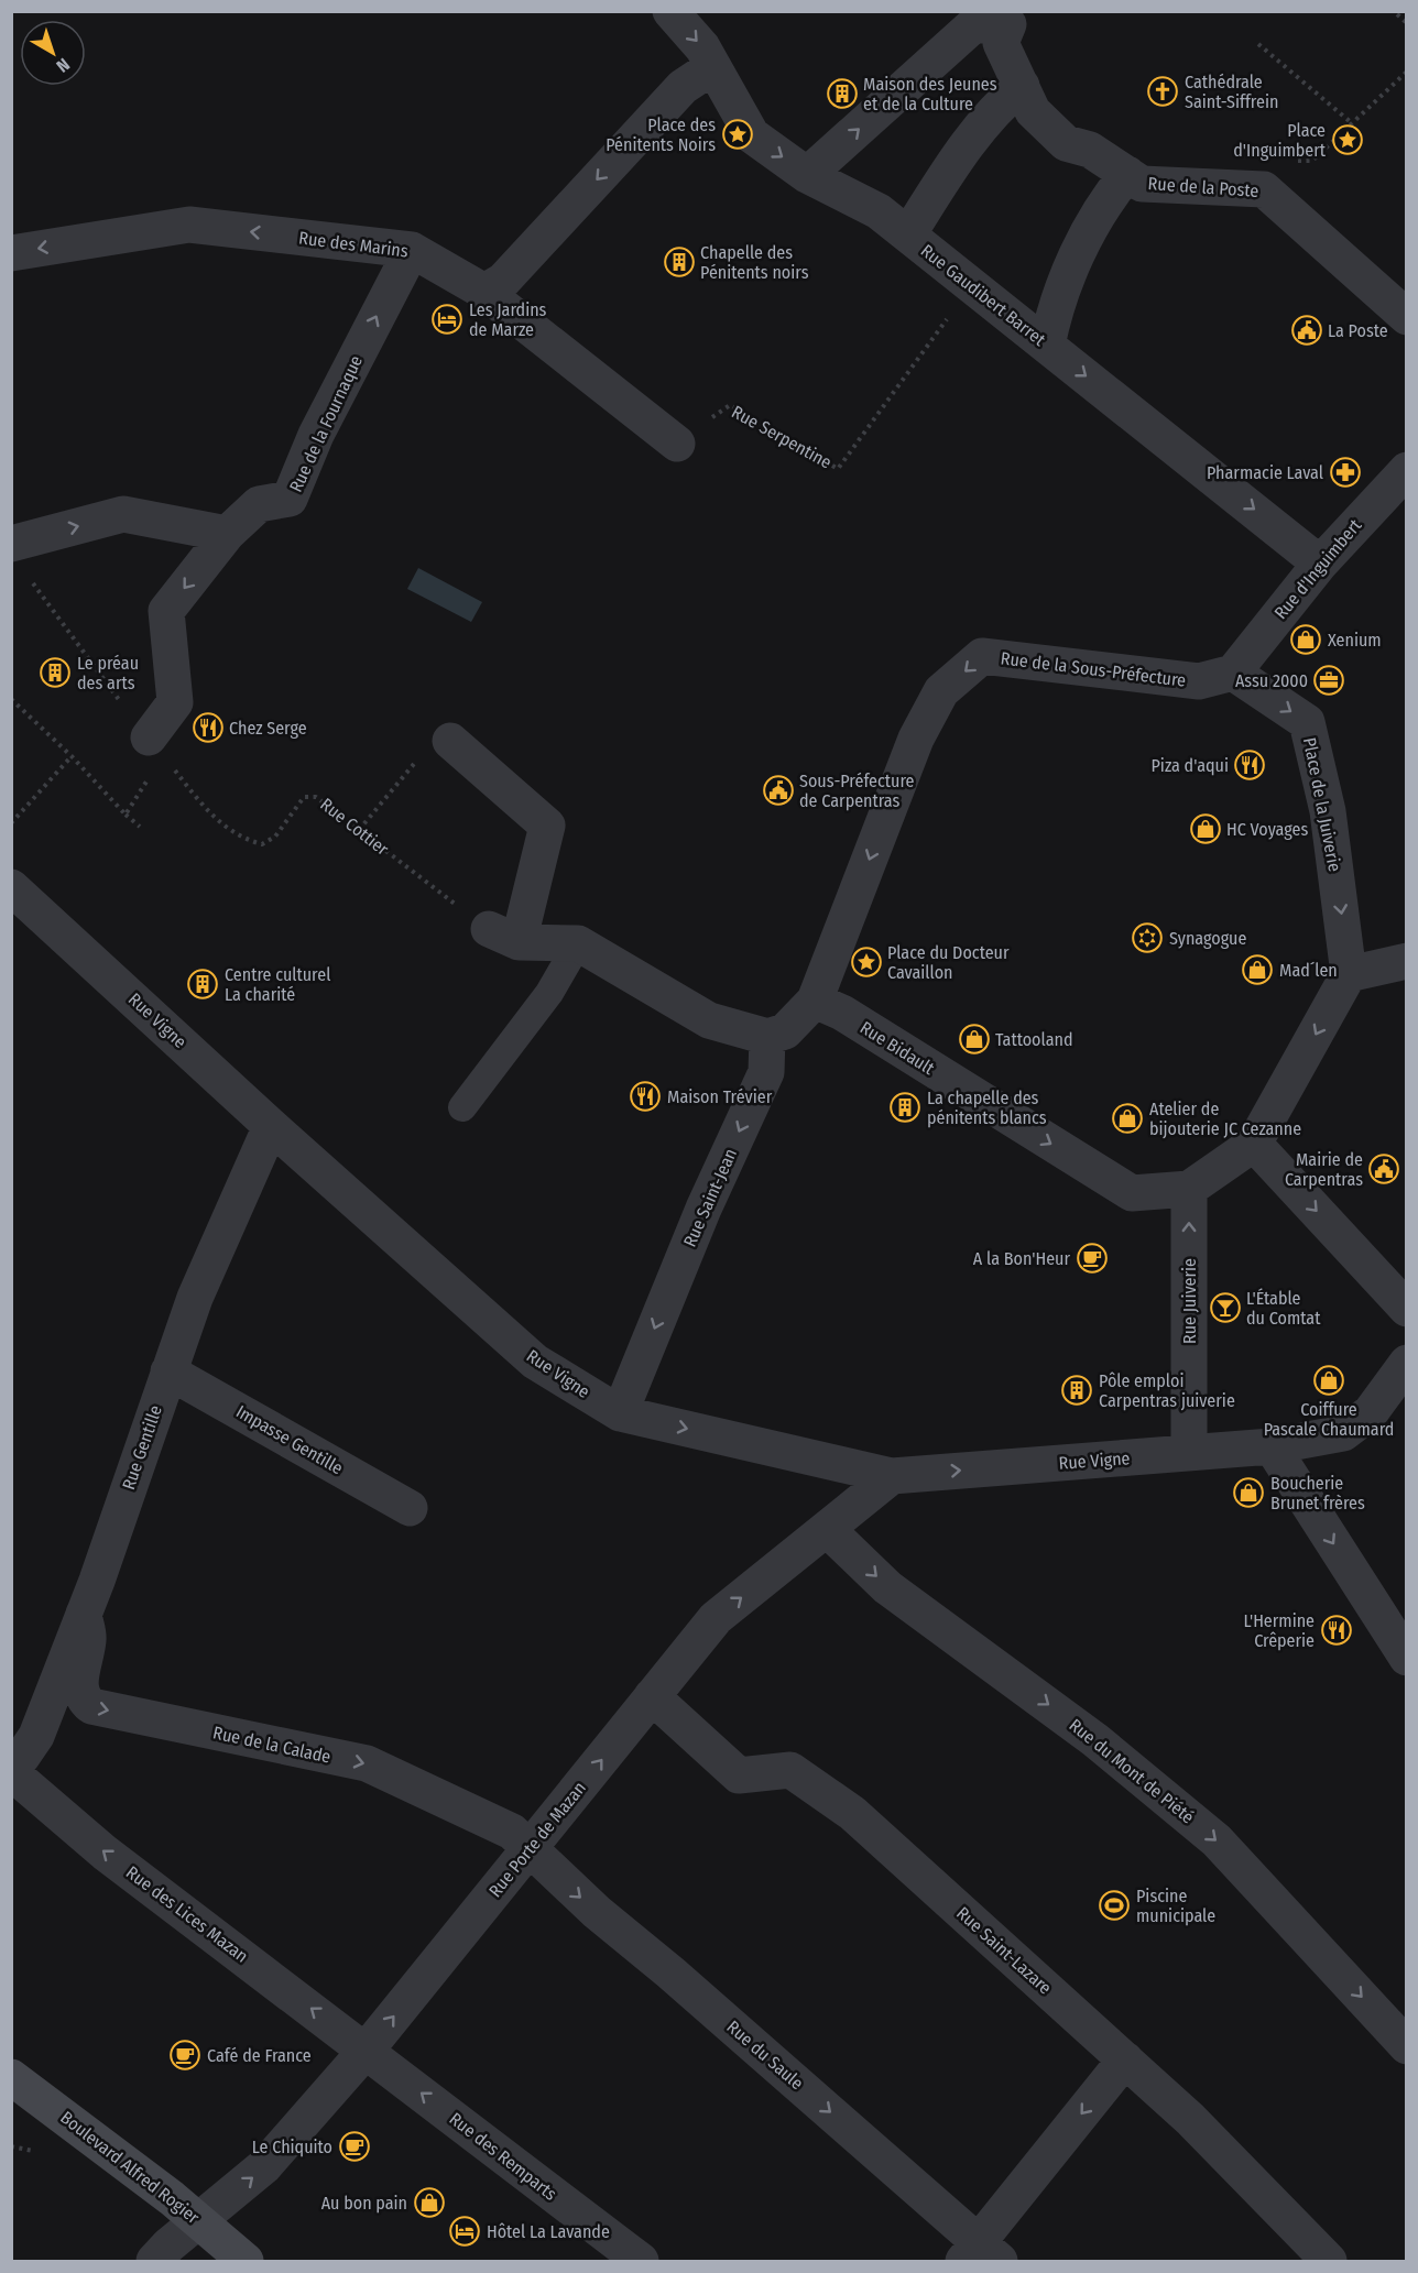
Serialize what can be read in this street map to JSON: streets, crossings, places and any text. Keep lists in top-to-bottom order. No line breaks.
{"streets":{"main road":["Boulevard Alfred Rogier"],"street":["Rue de la Poste","Rue des Marins","Rue Gaudibert Barret","Rue de la Fournaque","Rue d'Inguimbert","Rue de la Sous-Préfecture","Place de la Juiverie","Rue Vigne","Rue Bidault","Rue Saint-Jean","Rue Juiverie","Impasse Gentille","Rue Gentille","Rue de la Calade","Rue du Mont de Piété","Rue Porte de Mazan","Rue des Lices Mazan","Rue Saint-Lazare","Rue du Saule","Rue des Remparts"],"path":["Rue Serpentine","Rue Cottier"]},"crossings":[["Rue de la Poste","Rue Gaudibert Barret"],["Rue des Marins","Rue de la Fournaque"],["Rue Gaudibert Barret","Rue Serpentine"],["Rue Gaudibert Barret","Rue d'Inguimbert"],["Rue de la Fournaque","Rue Cottier"],["Rue d'Inguimbert","Rue de la Sous-Préfecture"],["Rue d'Inguimbert","Place de la Juiverie"],["Rue de la Sous-Préfecture","Place de la Juiverie"],["Rue de la Sous-Préfecture","Rue Bidault"],["Rue Vigne","Rue Saint-Jean"],["Rue Vigne","Rue Juiverie"],["Rue Vigne","Rue Gentille"],["Rue Vigne","Rue Porte de Mazan"],["Rue Bidault","Rue Juiverie"],["Impasse Gentille","Rue Gentille"],["Rue Gentille","Rue de la Calade"],["Rue de la Calade","Rue Porte de Mazan"],["Rue de la Calade","Rue du Saule"],["Rue du Mont de Piété","Rue Porte de Mazan"],["Rue Porte de Mazan","Rue des Lices Mazan"],["Rue Porte de Mazan","Rue Saint-Lazare"],["Rue Porte de Mazan","Rue du Saule"],["Rue Porte de Mazan","Rue des Remparts"],["Rue Porte de Mazan","Boulevard Alfred Rogier"],["Rue des Lices Mazan","Rue des Remparts"]],"one_way":["Rue de la Sous-Préfecture","Place de la Juiverie","Rue Bidault","Rue Saint-Jean","Rue Juiverie","Rue de la Calade","Rue du Mont de Piété","Rue Porte de Mazan","Rue des Lices Mazan","Rue du Saule","Rue des Remparts"],"places":{"church":["Cathédrale Saint-Siffrein"],"building":["Maison des Jeunes et de la Culture","Chapelle des Pénitents noirs","Le préau des arts","Centre culturel La charité","La chapelle des pénitents blancs","Pôle emploi Carpentras juiverie"],"place":["Place des Pénitents Noirs","Place d'Inguimbert","Place du Docteur Cavaillon"],"hotel":["Les Jardins de Marze","Hôtel La Lavande"],"public building":["La Poste","Sous-Préfecture de Carpentras","Mairie de Carpentras"],"pharmacy":["Pharmacie Laval"],"shop":["Xenium","HC Voyages","Mad´len","Tattooland","Atelier de bijouterie JC Cezanne","Coiffure Pascale Chaumard","Boucherie Brunet frères","Au bon pain"],"office":["Assu 2000"],"restaurant":["Chez Serge","Piza d'aqui","Maison Trévier","L'Hermine Crêperie"],"synagogue":["Synagogue"],"cafe":["A la Bon'Heur","Café de France","Le Chiquito"],"bar":["L'Étable du Comtat"],"sports":["Piscine municipale"]},"north":"bottom right"}
